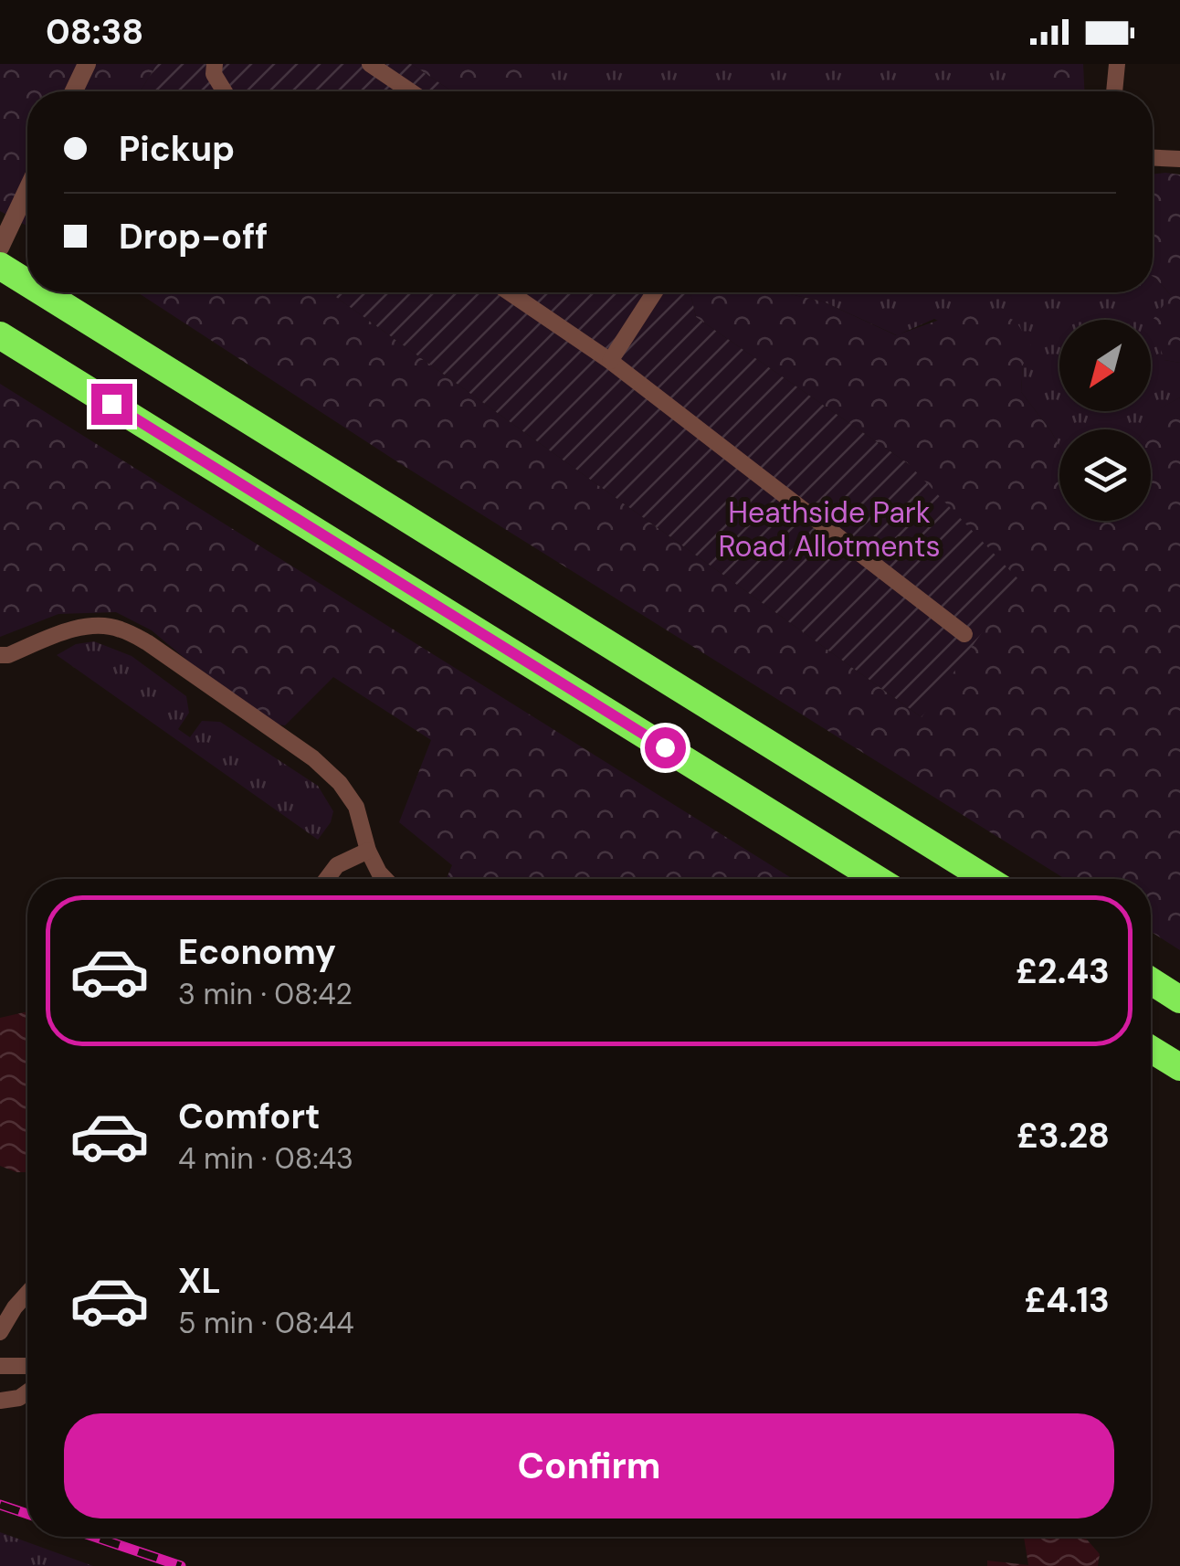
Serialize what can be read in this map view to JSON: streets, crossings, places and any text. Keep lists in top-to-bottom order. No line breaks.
{"parks":["Heathside Park Road Allotments"],"north":"bottom left","page":{"status":"08:38","banner":["Pickup","Drop-off"],"list":[{"name":"Economy","note":"3 min · 08:42","value":"£2.43"},{"name":"Comfort","note":"4 min · 08:43","value":"£3.28"},{"name":"XL","note":"5 min · 08:44","value":"£4.13"}],"buttons":"Confirm"}}
